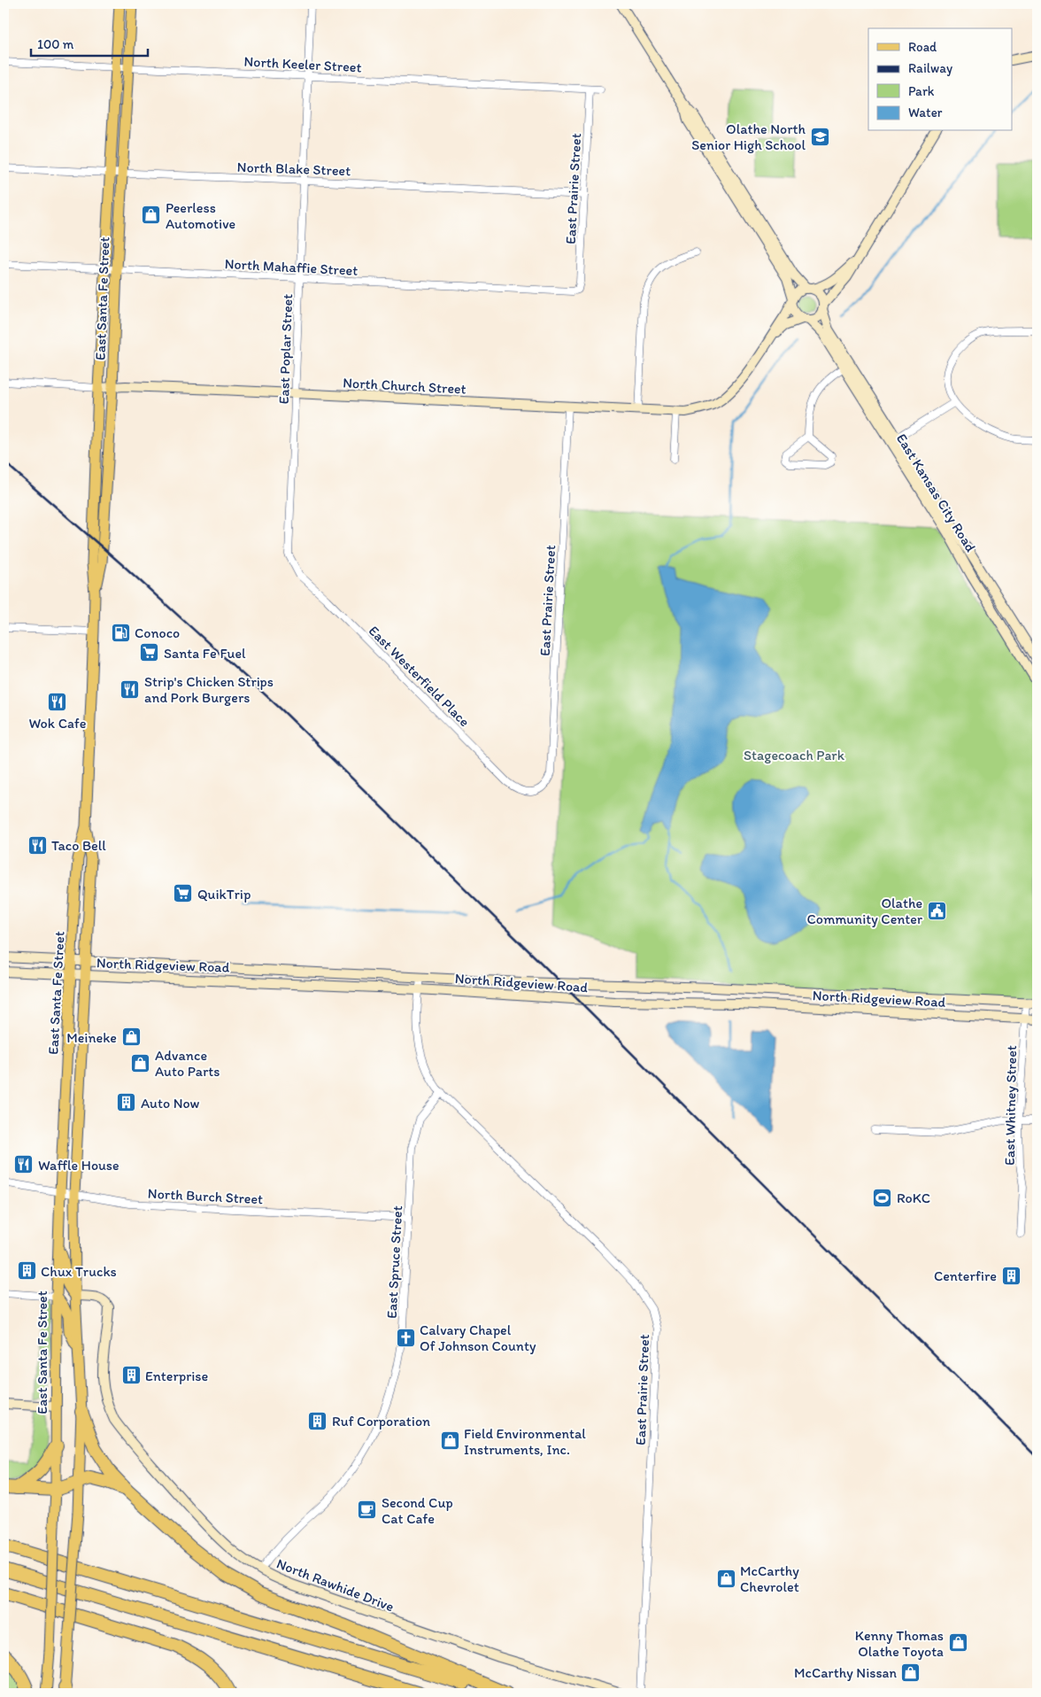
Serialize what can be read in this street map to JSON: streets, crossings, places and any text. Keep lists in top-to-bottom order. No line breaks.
{"streets":{"main road":["East Santa Fe Street"],"street":["North Keeler Street","North Blake Street","East Prairie Street","North Mahaffie Street","East Poplar Street","North Church Street","East Kansas City Road","East Westerfield Place","North Ridgeview Road","East Whitney Street","North Burch Street","East Spruce Street","North Rawhide Drive"]},"crossings":[["North Keeler Street","East Prairie Street"],["North Keeler Street","East Santa Fe Street"],["North Keeler Street","East Poplar Street"],["North Blake Street","East Prairie Street"],["North Blake Street","East Santa Fe Street"],["North Blake Street","East Poplar Street"],["East Prairie Street","North Mahaffie Street"],["East Prairie Street","North Church Street"],["East Prairie Street","East Westerfield Place"],["East Prairie Street","East Spruce Street"],["North Mahaffie Street","East Santa Fe Street"],["North Mahaffie Street","East Poplar Street"],["East Santa Fe Street","North Church Street"],["East Santa Fe Street","North Ridgeview Road"],["East Santa Fe Street","North Burch Street"],["East Santa Fe Street","North Rawhide Drive"],["East Poplar Street","North Church Street"],["East Poplar Street","East Westerfield Place"],["North Church Street","East Kansas City Road"],["North Ridgeview Road","East Whitney Street"],["North Burch Street","East Spruce Street"],["East Spruce Street","North Rawhide Drive"]],"parks":["Stagecoach Park"],"places":{"school or university":["Olathe North Senior High School"],"shop":["Peerless Automotive","Meineke","Advance Auto Parts","Field Environmental Instruments, Inc.","McCarthy Chevrolet","Kenny Thomas Olathe Toyota","McCarthy Nissan"],"fuel station":["Conoco"],"supermarket":["Santa Fe Fuel","QuikTrip"],"restaurant":["Strip's Chicken Strips and Pork Burgers","Wok Cafe","Taco Bell","Waffle House"],"public building":["Olathe Community Center"],"building":["Auto Now","Chux Trucks","Centerfire","Enterprise","Ruf Corporation"],"sports":["RoKC"],"church":["Calvary Chapel Of Johnson County"],"cafe":["Second Cup Cat Cafe"]},"legend":["Road","Railway","Park","Water"],"scale_bar":"100 m"}
